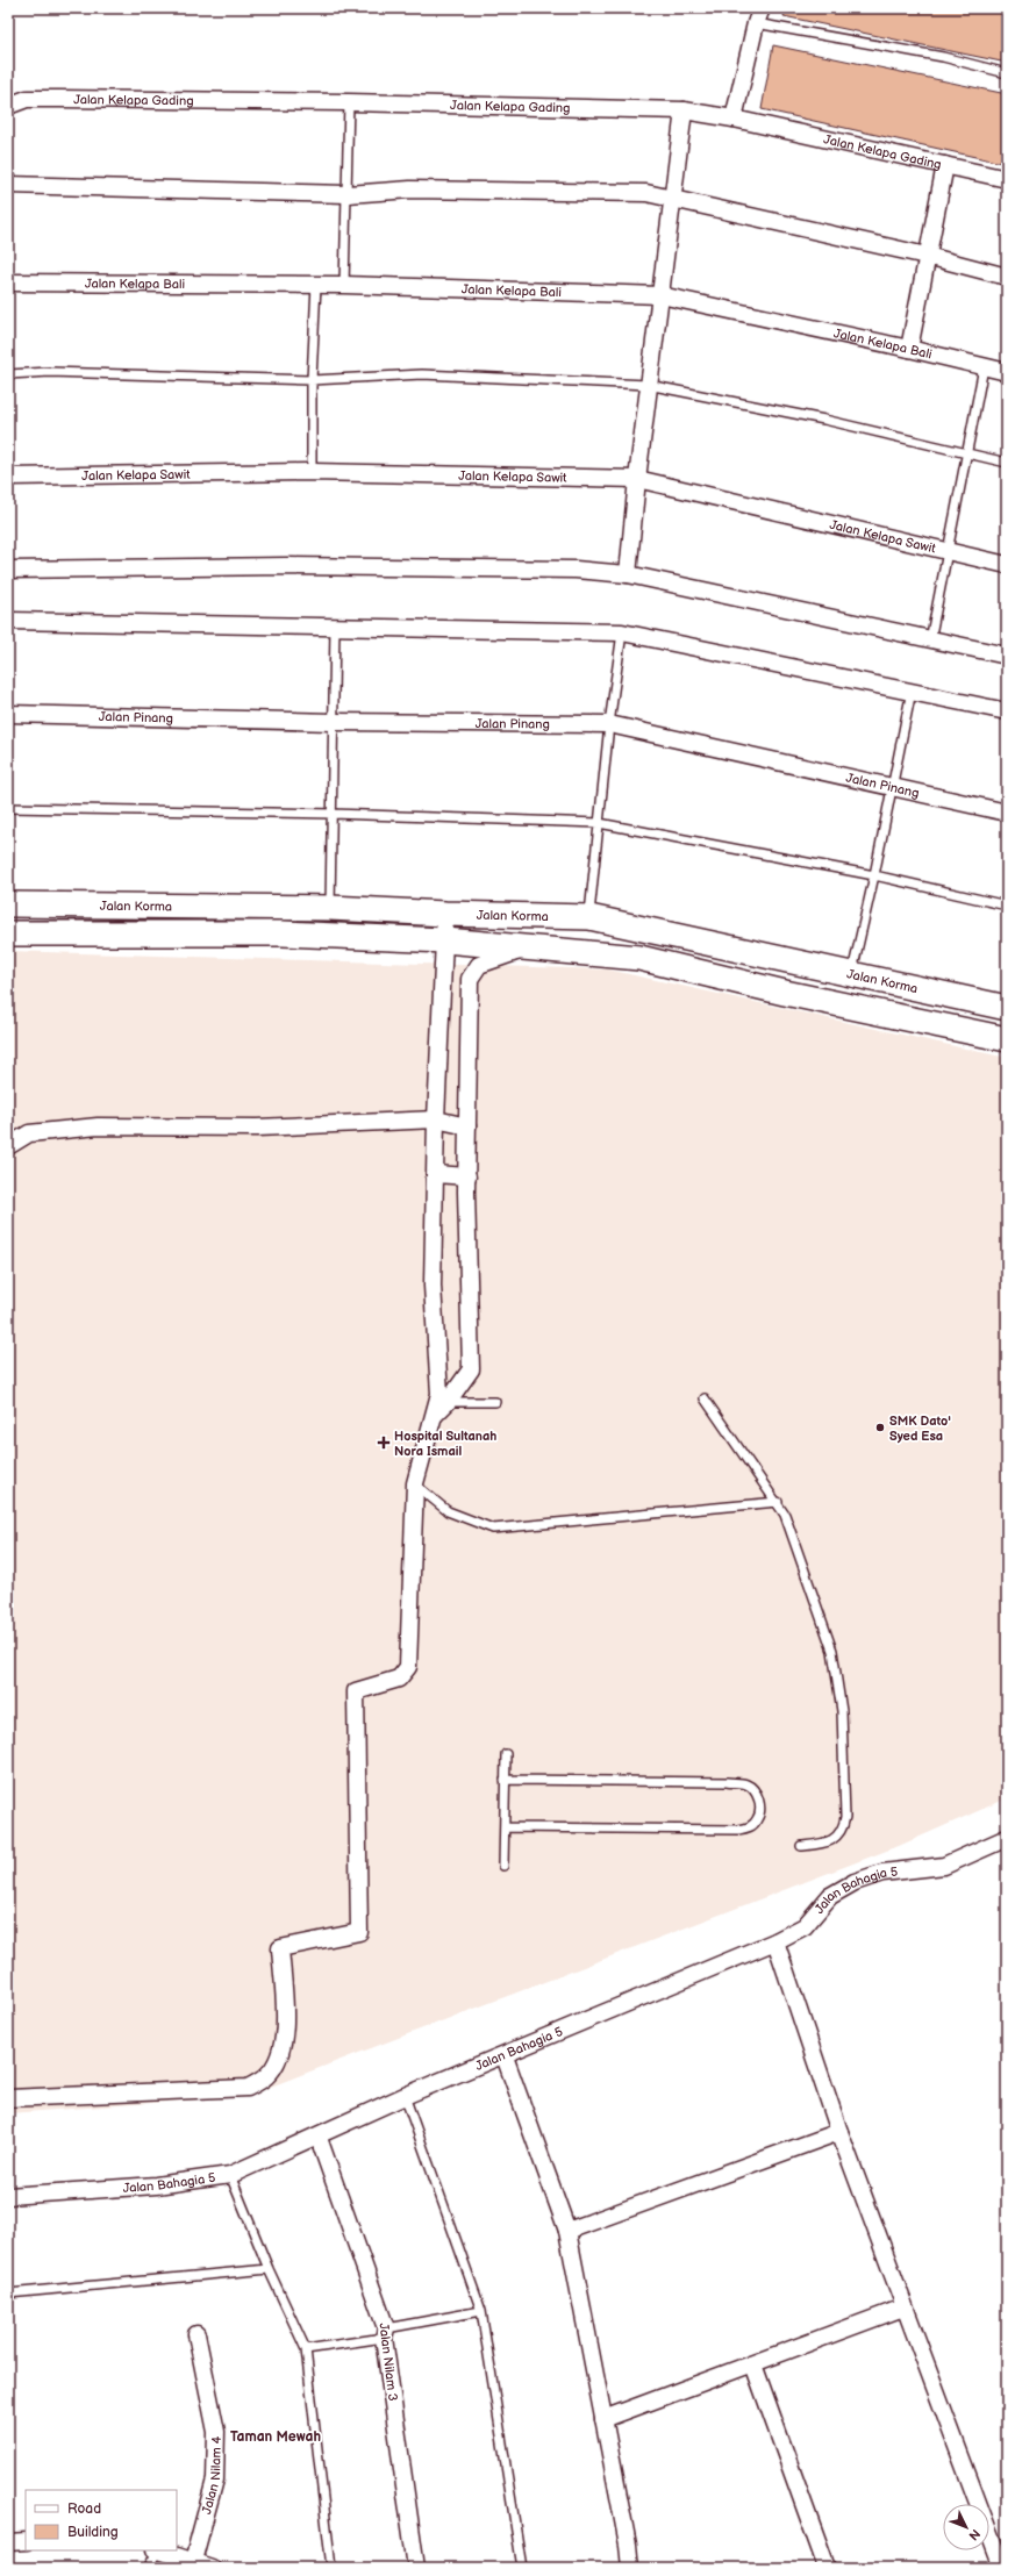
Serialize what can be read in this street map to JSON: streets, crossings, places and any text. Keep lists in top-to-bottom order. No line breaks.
{"streets":{"street":["Jalan Kelapa Gading","Jalan Kelapa Bali","Jalan Kelapa Sawit","Jalan Pinang","Jalan Korma","Jalan Bahagia 5","Jalan Nilam 3","Jalan Nilam 4"]},"crossings":[["Jalan Bahagia 5","Jalan Nilam 3"]],"districts":["Taman Mewah"],"places":{"other":["SMK Dato' Syed Esa"],"health":["Hospital Sultanah Nora Ismail"]},"legend":["Road","Building"],"north":"bottom right"}
